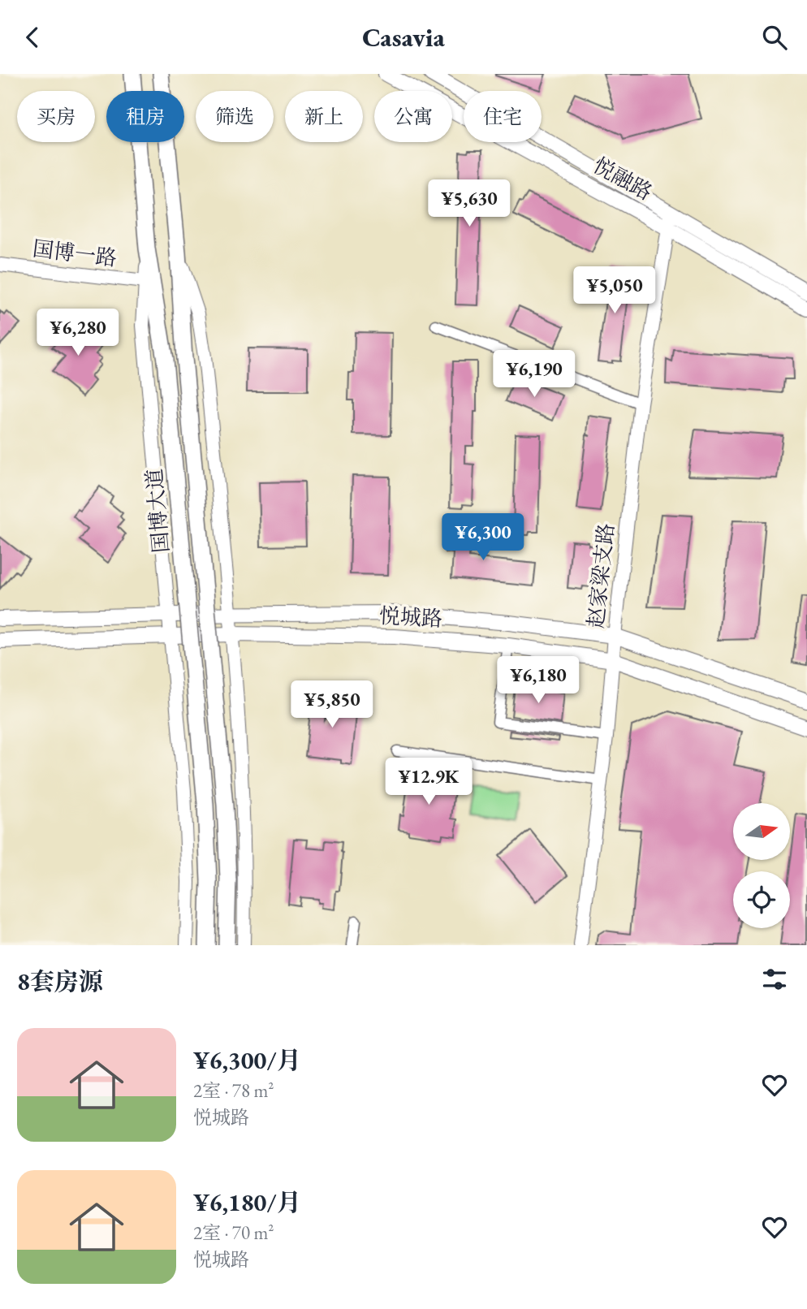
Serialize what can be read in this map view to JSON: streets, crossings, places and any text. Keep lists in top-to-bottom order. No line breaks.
{"streets":{"main road":["悦融路","国博大道","悦城路"],"street":["国博一路","赵家梁支路"]},"crossings":[["悦融路","赵家梁支路"],["赵家梁支路","悦城路"]],"north":"right","page":{"header":"Casavia","chip":["买房","租房","筛选","新上","公寓","住宅"],"price":["¥5,630","¥5,050","¥6,280","¥6,190","¥6,300","¥6,180","¥5,850","¥12.9K"],"heading":"8套房源","list":[{"name":"¥6,300/月","note":"2室 · 78 m² · 悦城路"},{"name":"¥6,180/月","note":"2室 · 70 m² · 悦城路"}]}}
